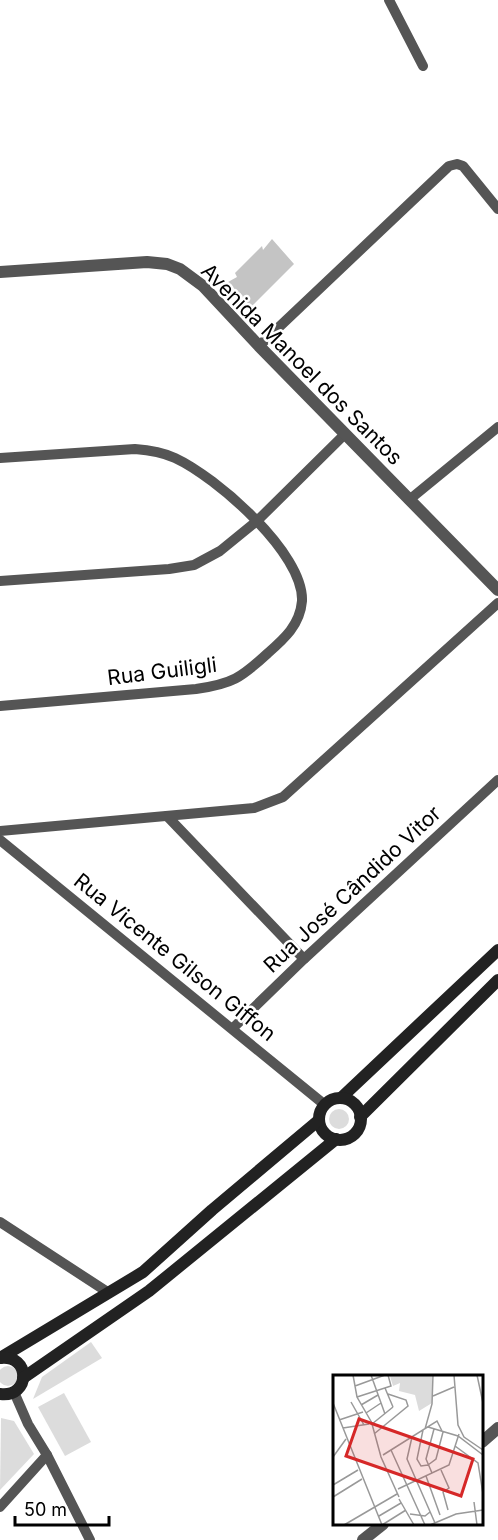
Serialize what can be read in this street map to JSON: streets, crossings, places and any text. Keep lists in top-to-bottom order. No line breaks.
{"streets":{"street":["Avenida Manoel dos Santos","Rua Guiligli","Rua José Cândido Vitor","Rua Vicente Gilson Giffon"]},"crossings":[["Rua José Cândido Vitor","Rua Vicente Gilson Giffon"]],"scale_bar":"50 m"}
